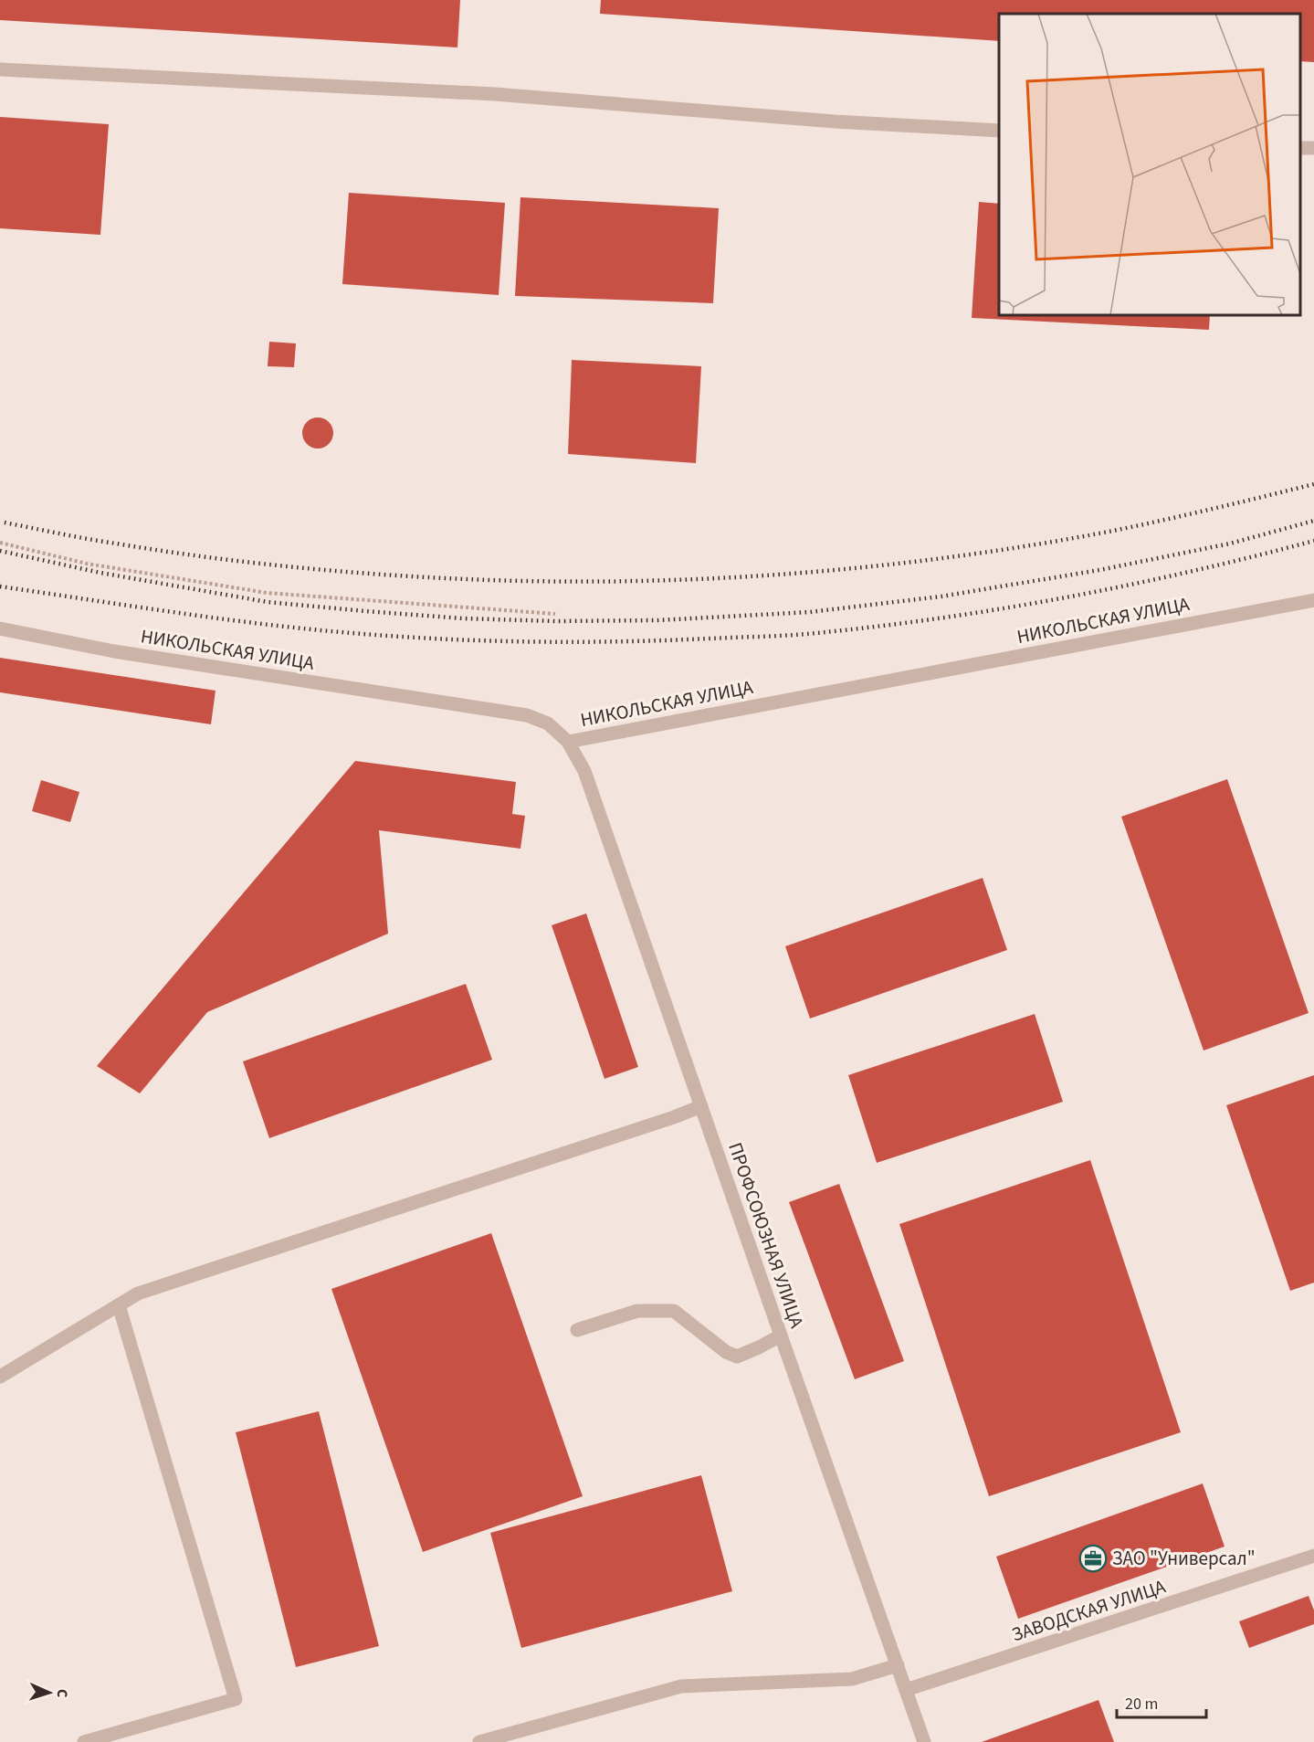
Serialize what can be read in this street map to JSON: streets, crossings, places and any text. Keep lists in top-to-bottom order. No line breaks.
{"streets":{"street":["НИКОЛЬСКАЯ УЛИЦА","ПРОФСОЮЗНАЯ УЛИЦА","ЗАВОДСКАЯ УЛИЦА"]},"crossings":[["НИКОЛЬСКАЯ УЛИЦА","ПРОФСОЮЗНАЯ УЛИЦА"],["ПРОФСОЮЗНАЯ УЛИЦА","ЗАВОДСКАЯ УЛИЦА"]],"places":{"office":["ЗАО \"Универсал\""]},"scale_bar":"20 m","north":"right"}
